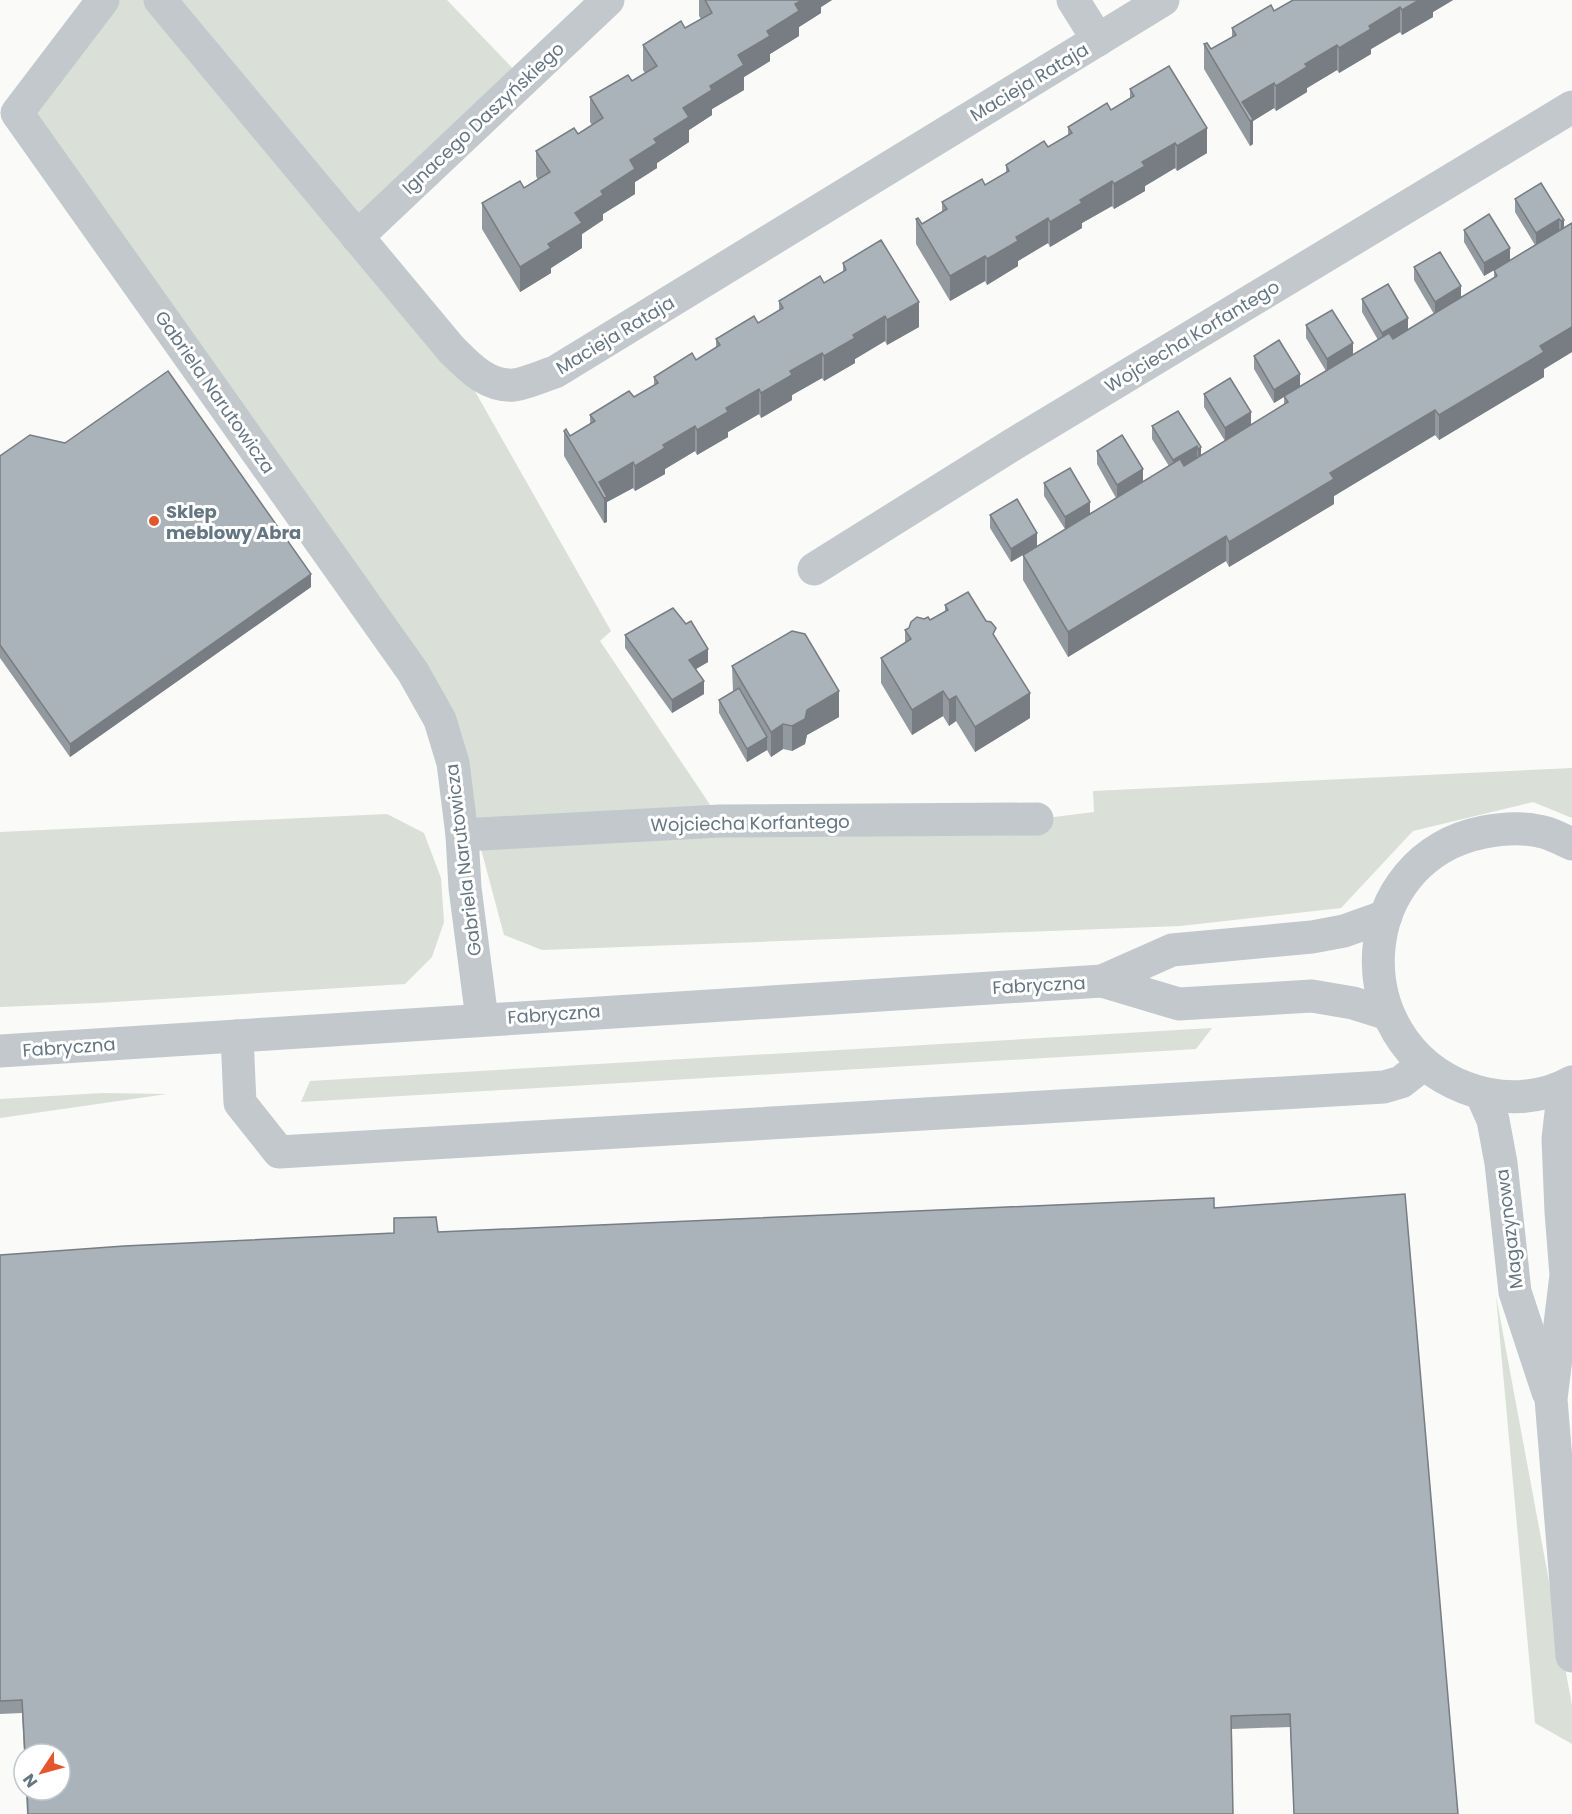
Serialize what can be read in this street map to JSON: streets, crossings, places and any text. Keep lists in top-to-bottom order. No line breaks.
{"streets":{"street":["Macieja Rataja","Ignacego Daszyńskiego","Wojciecha Korfantego","Gabriela Narutowicza","Fabryczna","Magazynowa"]},"crossings":[["Macieja Rataja","Ignacego Daszyńskiego"],["Wojciecha Korfantego","Gabriela Narutowicza"],["Gabriela Narutowicza","Fabryczna"]],"places":["Sklep meblowy Abra"],"north":"bottom left"}
